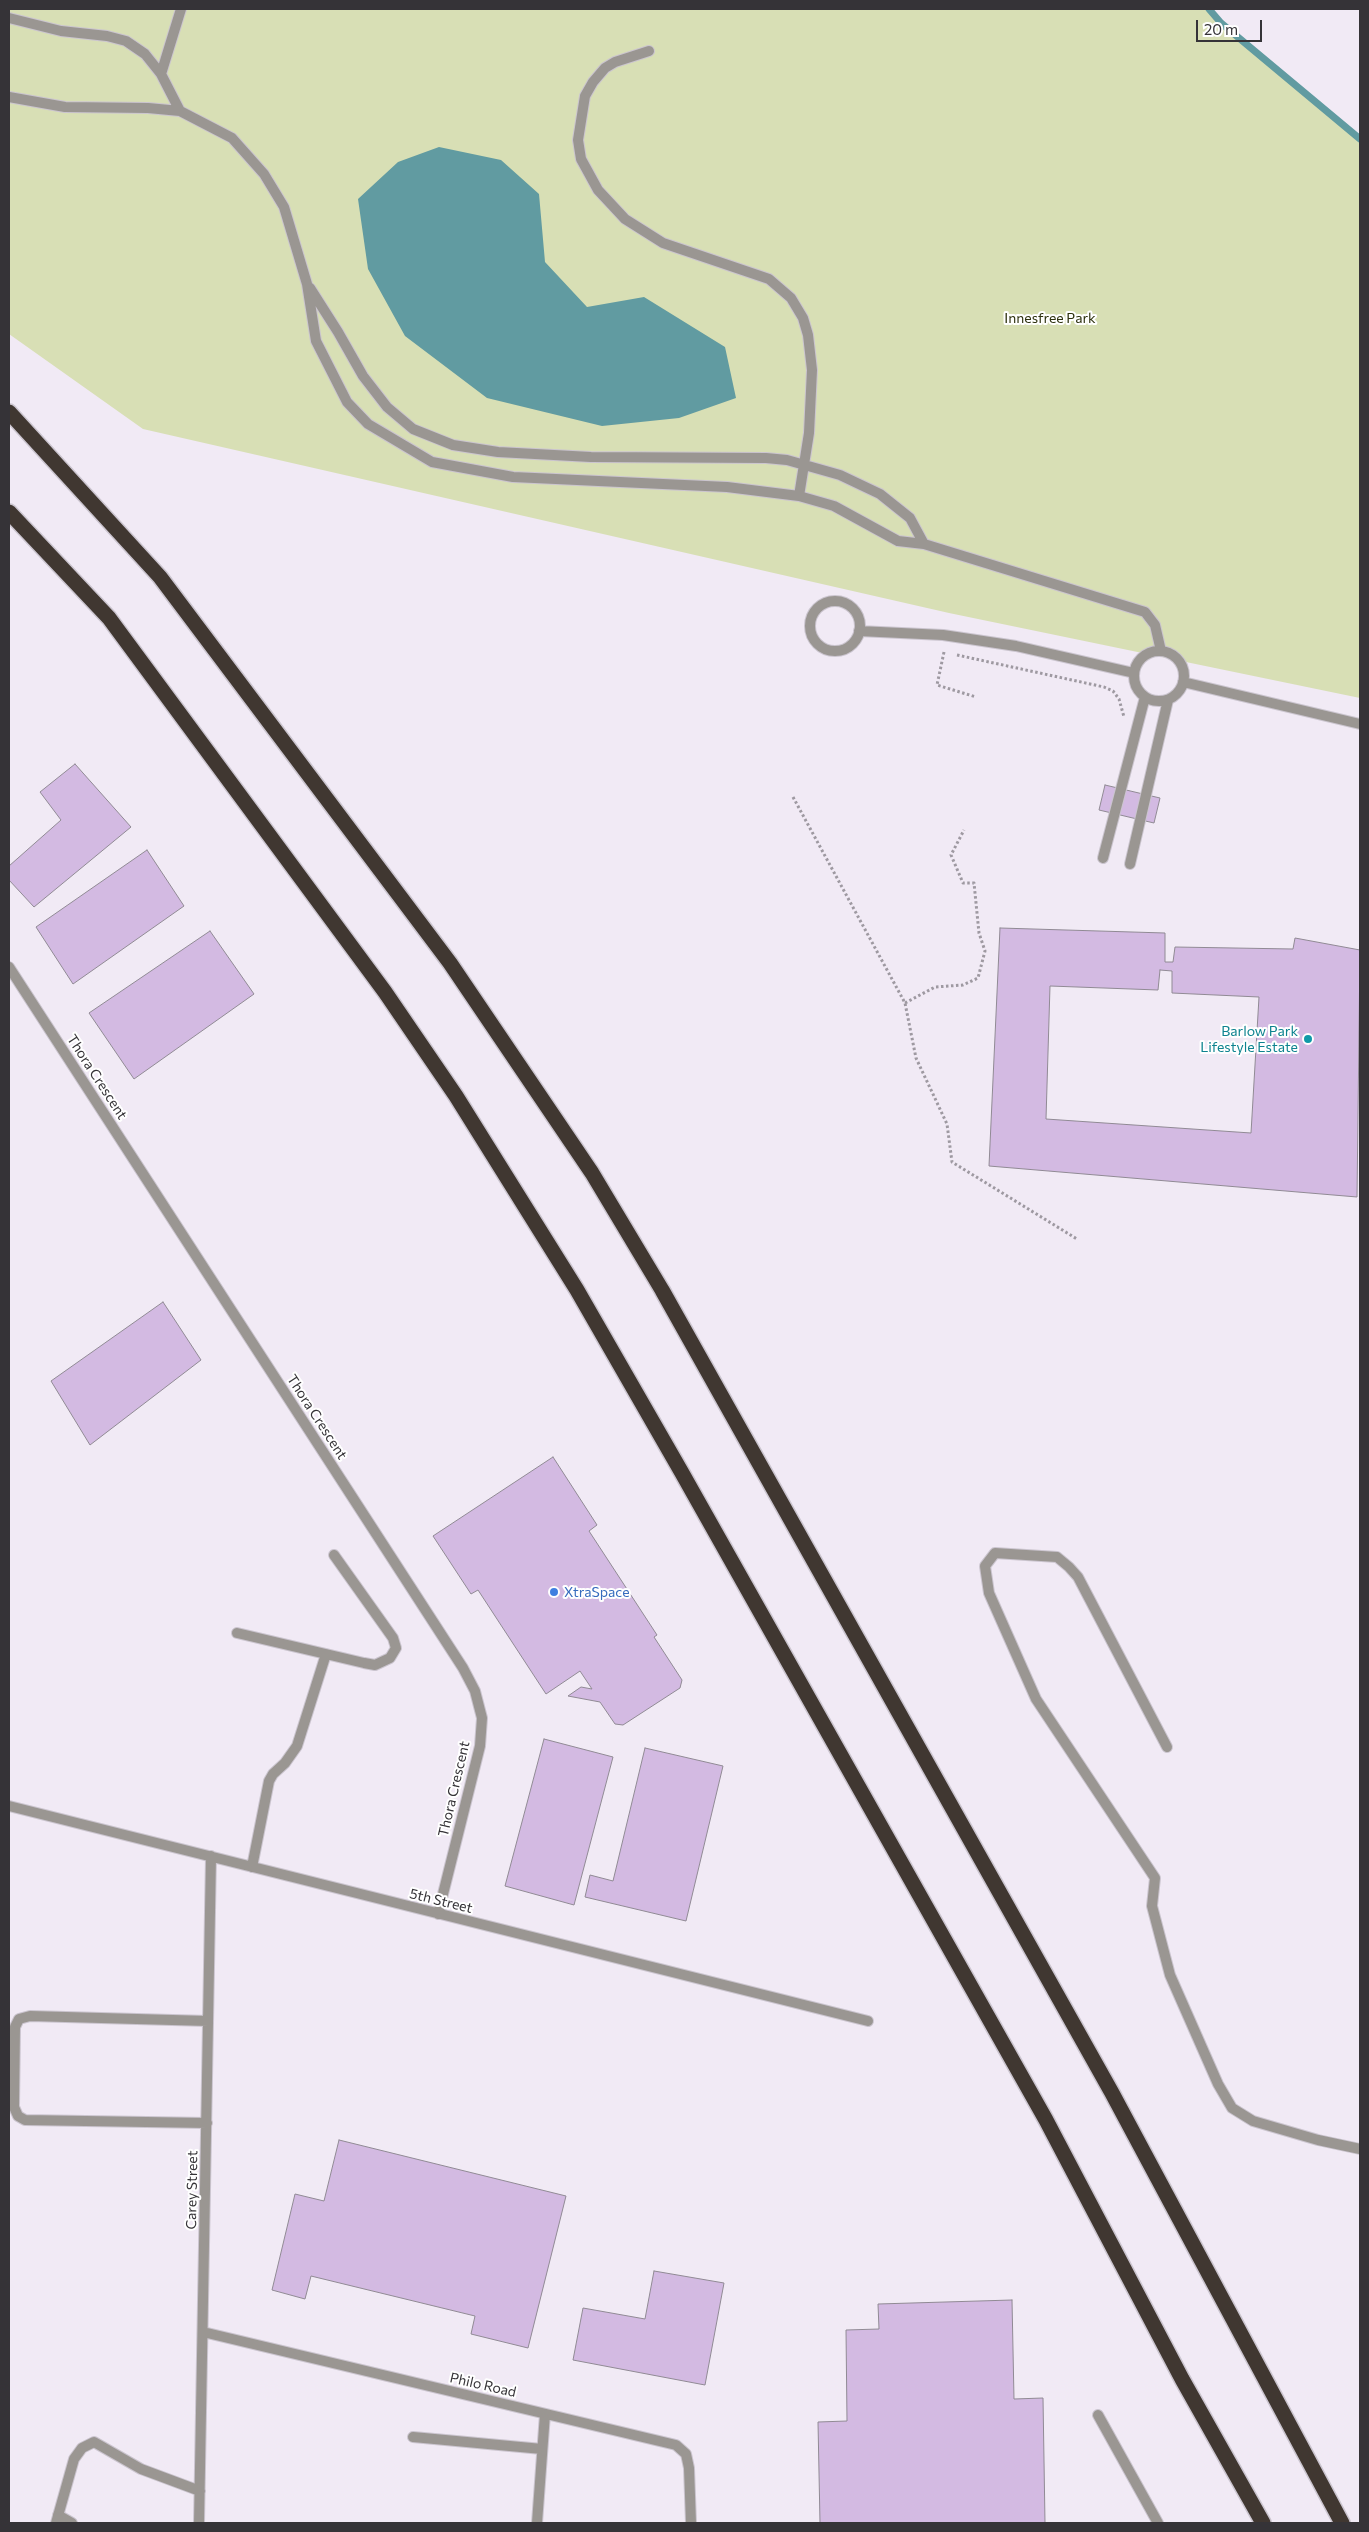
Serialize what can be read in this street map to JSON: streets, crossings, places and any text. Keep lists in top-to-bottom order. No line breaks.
{"streets":{"lane":["Thora Crescent","5th Street","Carey Street","Philo Road"]},"crossings":[["Thora Crescent","5th Street"],["5th Street","Carey Street"],["Carey Street","Philo Road"]],"parks":["Innesfree Park"],"places":["Barlow Park Lifestyle Estate","XtraSpace"],"scale_bar":"20 m"}
